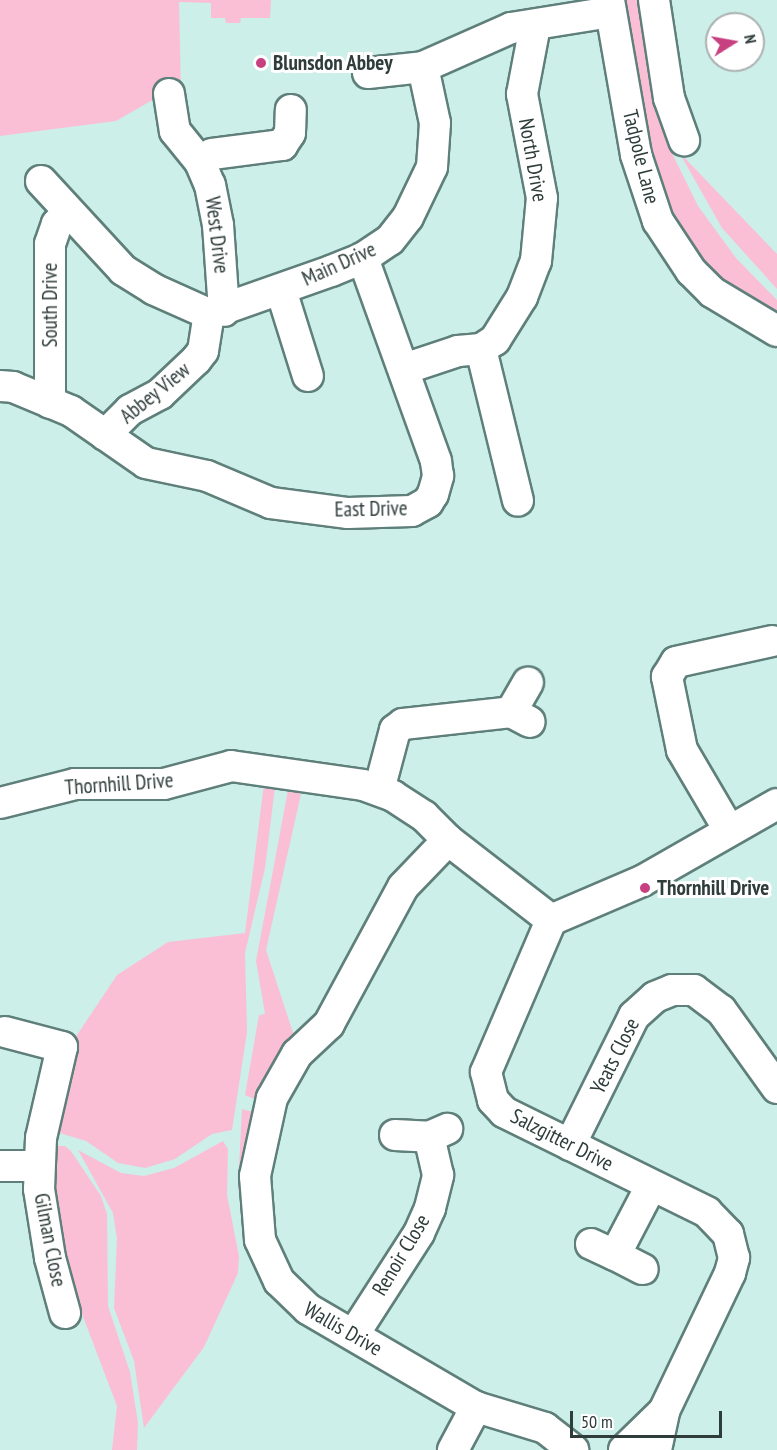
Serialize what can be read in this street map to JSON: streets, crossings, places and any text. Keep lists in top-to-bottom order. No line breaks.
{"streets":{"street":["Tadpole Lane","North Drive","West Drive","Main Drive","South Drive","Abbey View","East Drive","Thornhill Drive","Yeats Close","Salzgitter Drive","Gilman Close","Renoir Close","Wallis Drive"]},"crossings":[["West Drive","Main Drive"],["West Drive","Abbey View"],["Main Drive","Abbey View"],["Main Drive","East Drive"],["Abbey View","East Drive"],["Thornhill Drive","Salzgitter Drive"],["Thornhill Drive","Wallis Drive"],["Yeats Close","Salzgitter Drive"],["Renoir Close","Wallis Drive"]],"places":["Blunsdon Abbey","Thornhill Drive"],"scale_bar":"50 m","north":"right"}
